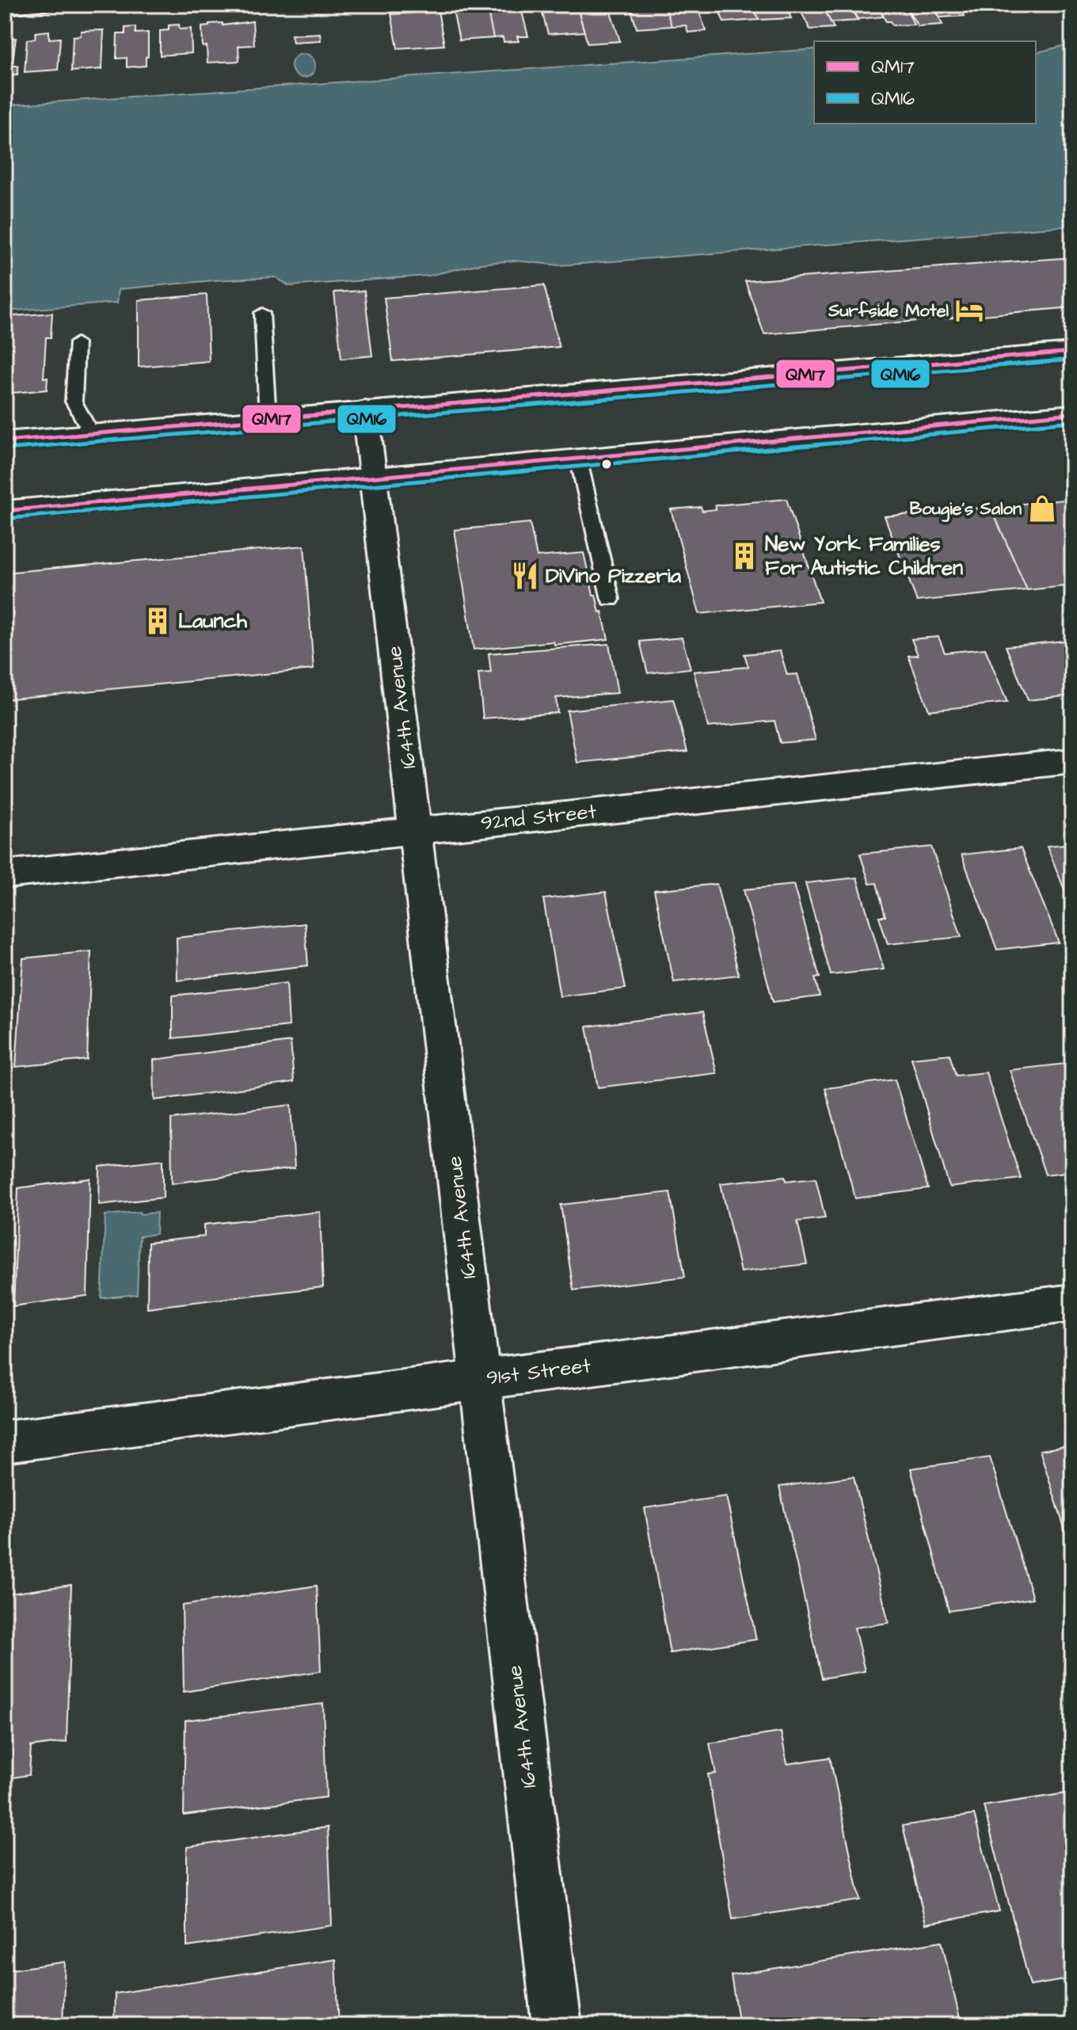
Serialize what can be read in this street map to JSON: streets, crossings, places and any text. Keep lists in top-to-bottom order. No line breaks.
{"streets":{"street":["164th Avenue","92nd Street","91st Street"]},"crossings":[["164th Avenue","92nd Street"],["164th Avenue","91st Street"]],"places":{"hotel":["Surfside Motel"],"shop":["Bougie's Salon"],"building":["New York Families For Autistic Children","Launch"],"restaurant":["DiVino Pizzeria"]},"lines":["transit line QM17","transit line QM16"],"legend":["QM17","QM16"]}
